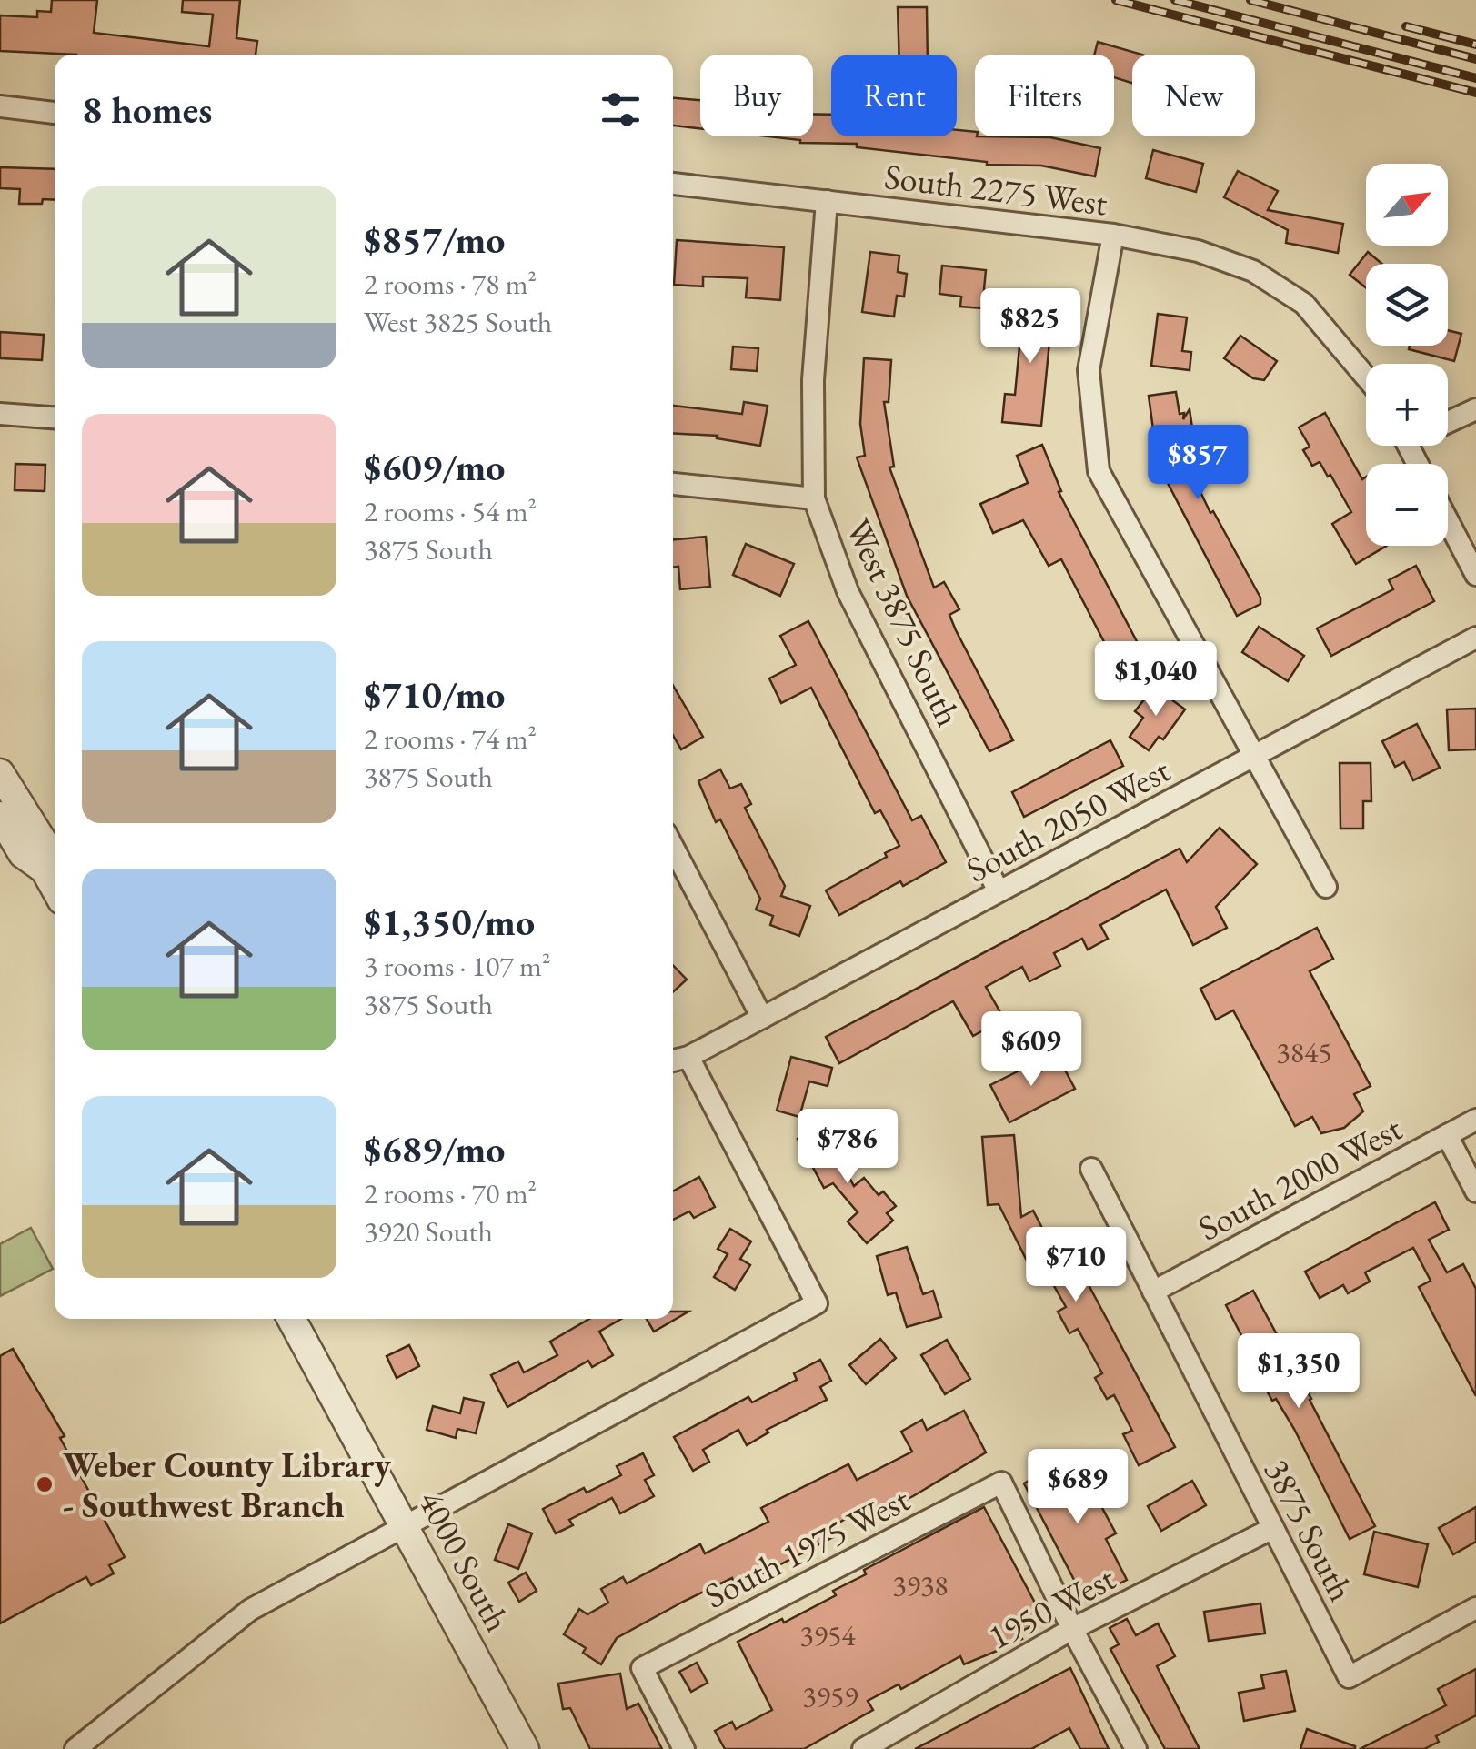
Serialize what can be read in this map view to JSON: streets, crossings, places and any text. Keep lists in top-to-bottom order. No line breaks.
{"streets":{"street":["South 2275 West","West 3875 South","South 2050 West","South 2000 West","3875 South","South 1975 West","4000 South","1950 West"]},"crossings":[["South 2275 West","West 3875 South"],["West 3875 South","South 2050 West"],["South 2000 West","3875 South"],["3875 South","1950 West"],["South 1975 West","1950 West"]],"places":["Weber County Library - Southwest Branch"],"house_numbers":["3845","3938","3954","3959"],"north":"top right","page":{"chip":["Buy","Rent","Filters","New"],"heading":"8 homes","map_buttons":["+","−"],"list":[{"name":"$857/mo","note":"2 rooms · 78 m² · West 3825 South"},{"name":"$609/mo","note":"2 rooms · 54 m² · 3875 South"},{"name":"$710/mo","note":"2 rooms · 74 m² · 3875 South"},{"name":"$1,350/mo","note":"3 rooms · 107 m² · 3875 South"},{"name":"$689/mo","note":"2 rooms · 70 m² · 3920 South"}],"price":["$825","$857","$1,040","$609","$786","$710","$1,350","$689"]}}
